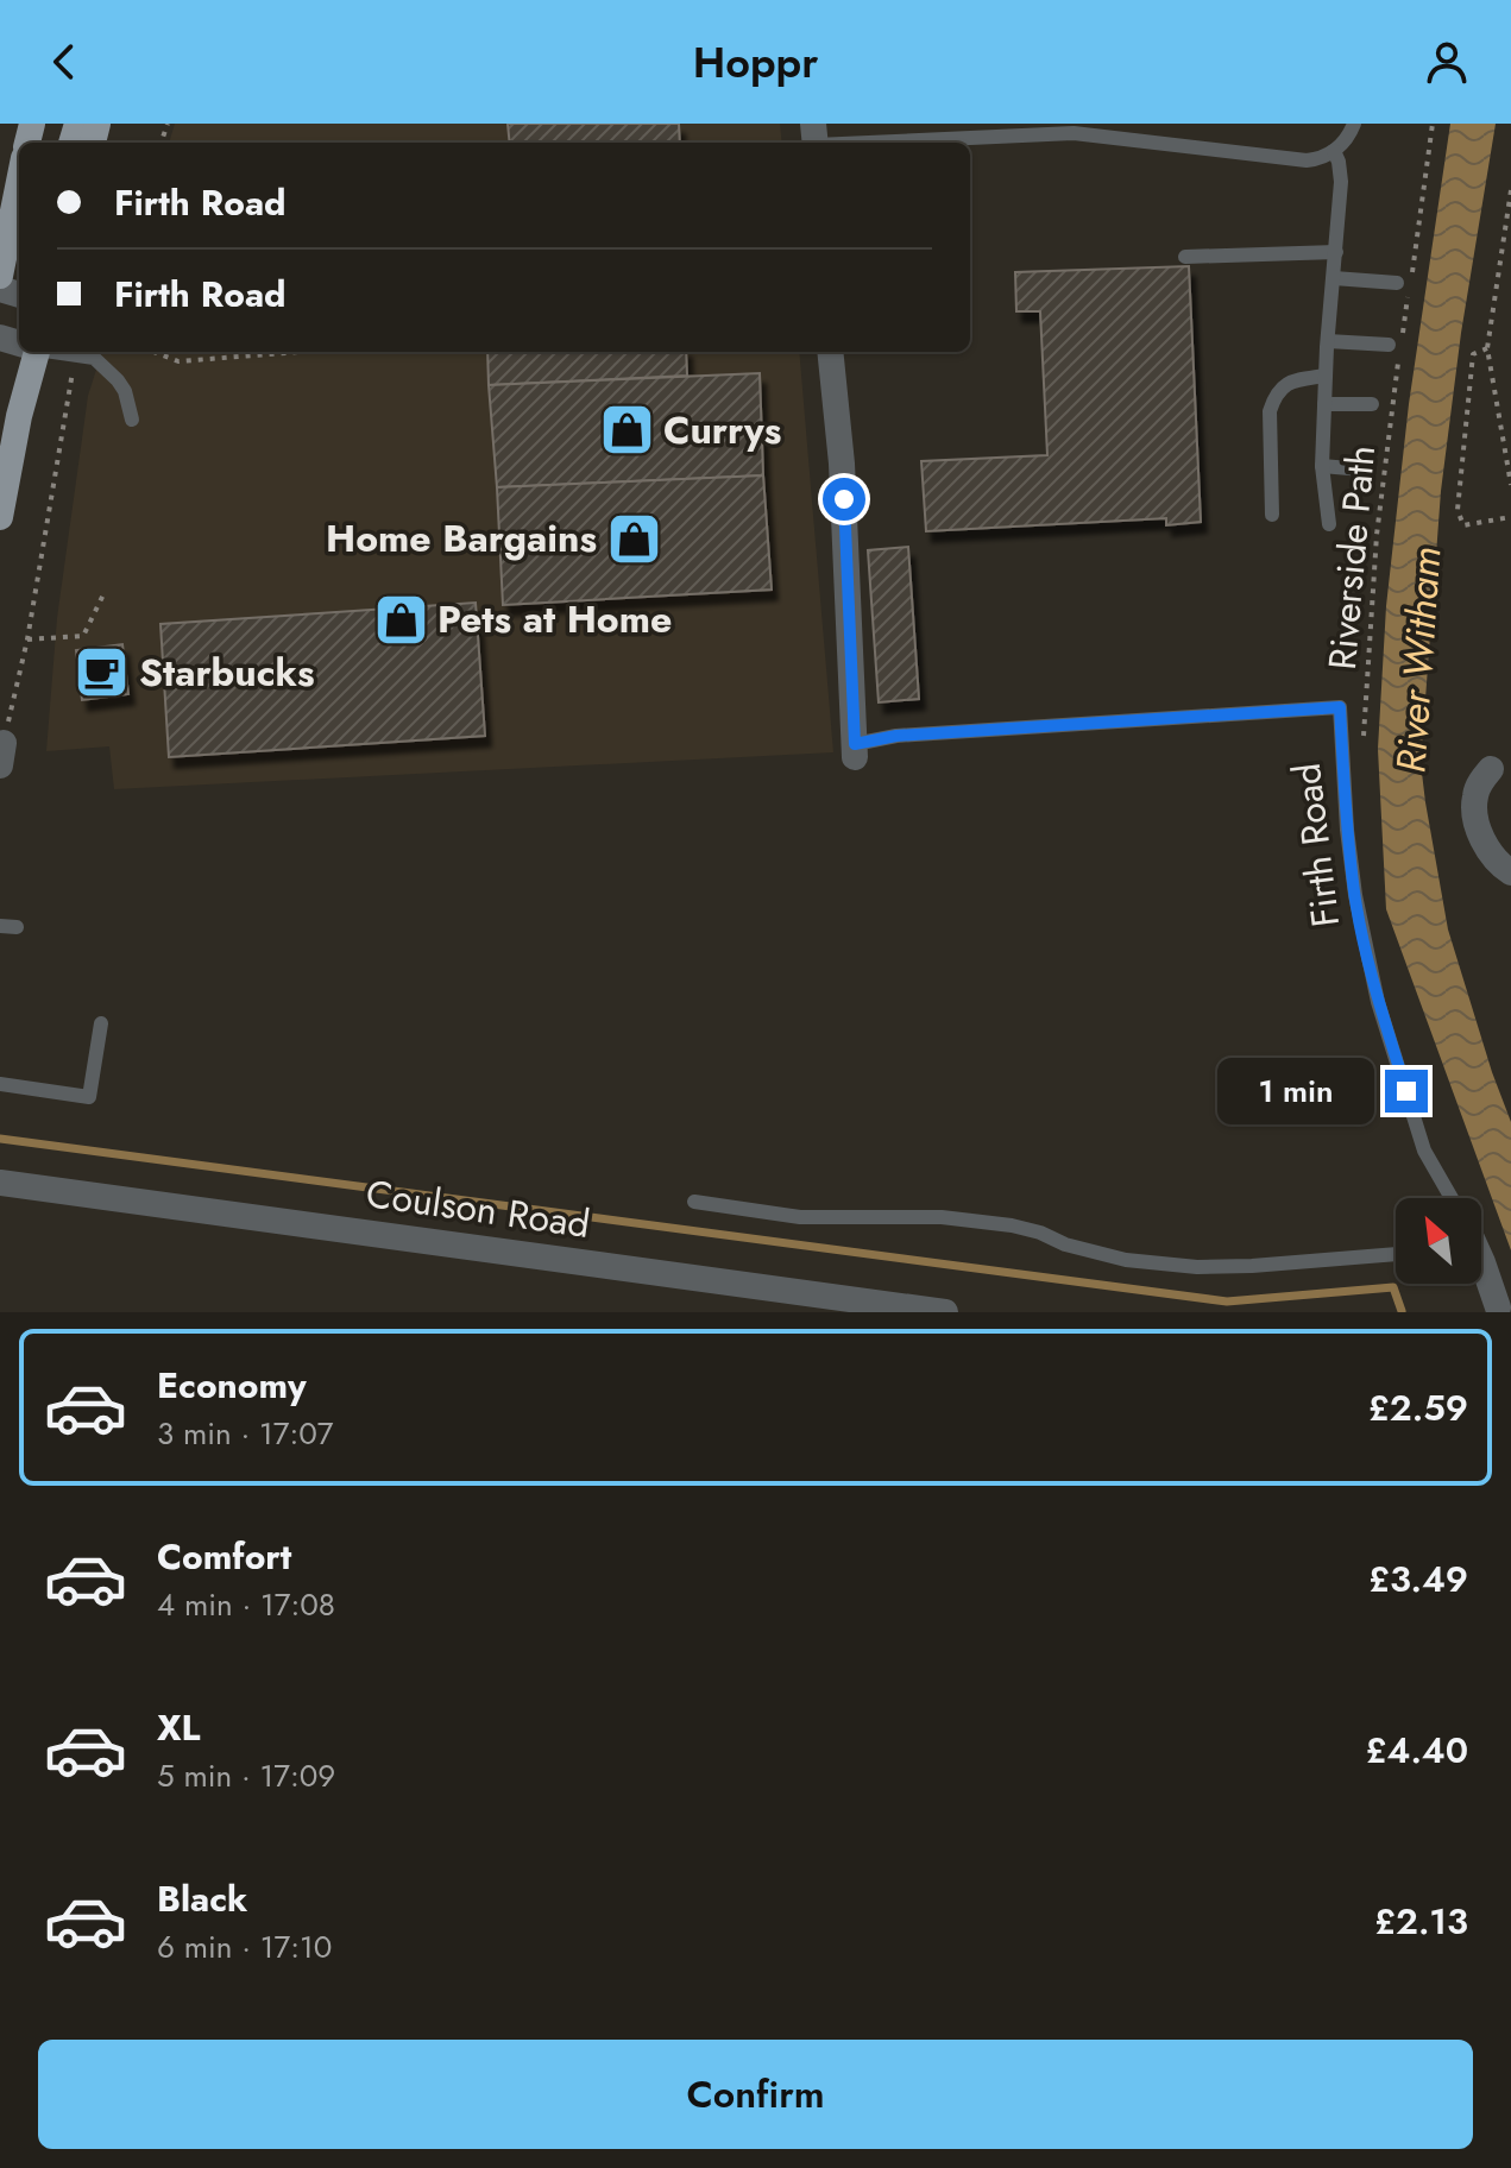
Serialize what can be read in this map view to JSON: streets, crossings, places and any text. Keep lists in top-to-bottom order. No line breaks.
{"streets":{"street":["Firth Road","Coulson Road"],"path":["Riverside Path"]},"water":["River Witham"],"places":{"shop":["Currys","Home Bargains","Pets at Home"],"cafe":["Starbucks"]},"north":"top left","page":{"header":"Hoppr","banner":["Firth Road","Firth Road"],"bubble":"1 min","list":[{"name":"Economy","note":"3 min · 17:07","value":"£2.59"},{"name":"Comfort","note":"4 min · 17:08","value":"£3.49"},{"name":"XL","note":"5 min · 17:09","value":"£4.40"},{"name":"Black","note":"6 min · 17:10","value":"£2.13"}],"buttons":"Confirm"}}
